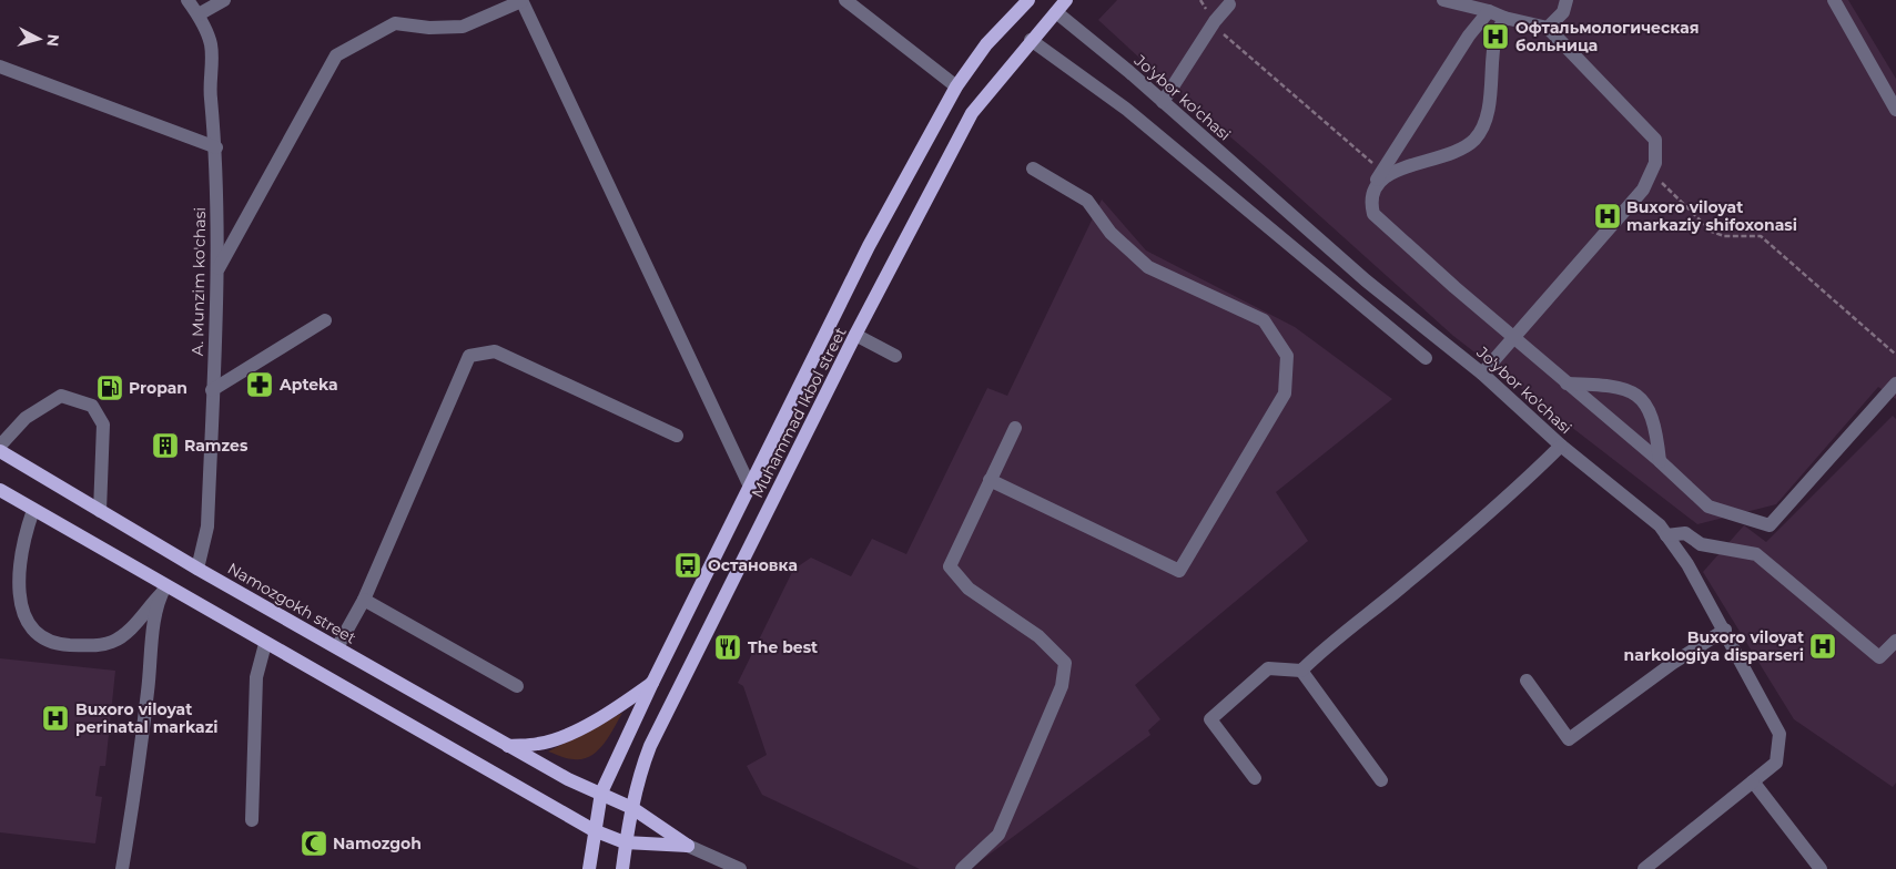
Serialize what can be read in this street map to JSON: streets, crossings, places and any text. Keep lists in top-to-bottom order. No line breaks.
{"streets":{"main road":["Muhammad Ikbol street","Namozgokh street"],"street":["Jo'ybor ko'chasi","A. Munzim ko'chasi"]},"crossings":[["Jo'ybor ko'chasi","Muhammad Ikbol street"],["A. Munzim ko'chasi","Namozgokh street"],["Muhammad Ikbol street","Namozgokh street"]],"places":{"hospital":["Офтальмологическая больница","Buxoro viloyat markaziy shifoxonasi","Buxoro viloyat narkologiya disparseri","Buxoro viloyat perinatal markazi"],"pharmacy":["Apteka"],"fuel station":["Propan"],"building":["Ramzes"],"bus stop":["Остановка"],"restaurant":["The best"],"mosque":["Namozgoh"]},"north":"right"}
